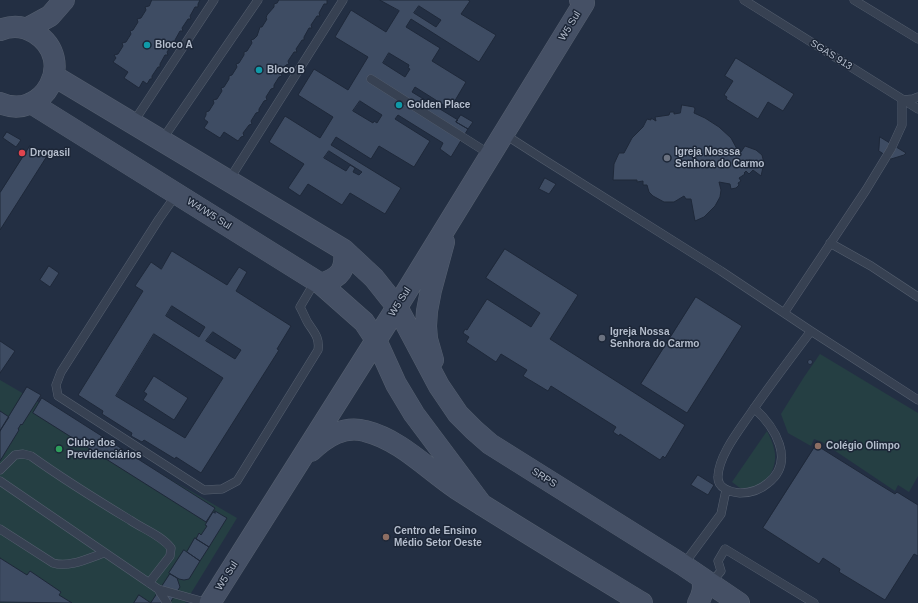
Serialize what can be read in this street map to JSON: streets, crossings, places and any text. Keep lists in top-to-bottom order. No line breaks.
{"streets":{"main road":["W5 Sul","W4/W5 Sul","SRPS"],"lane":["SGAS 913"]},"crossings":[["W5 Sul","W4/W5 Sul"],["W5 Sul","SRPS"]],"places":["Bloco A","Bloco B","Golden Place","Drogasil","Igreja Nosssa Senhora do Carmo","Igreja Nossa Senhora do Carmo","Colégio Olimpo","Clube dos Previdenciários","Centro de Ensino Médio Setor Oeste"]}
